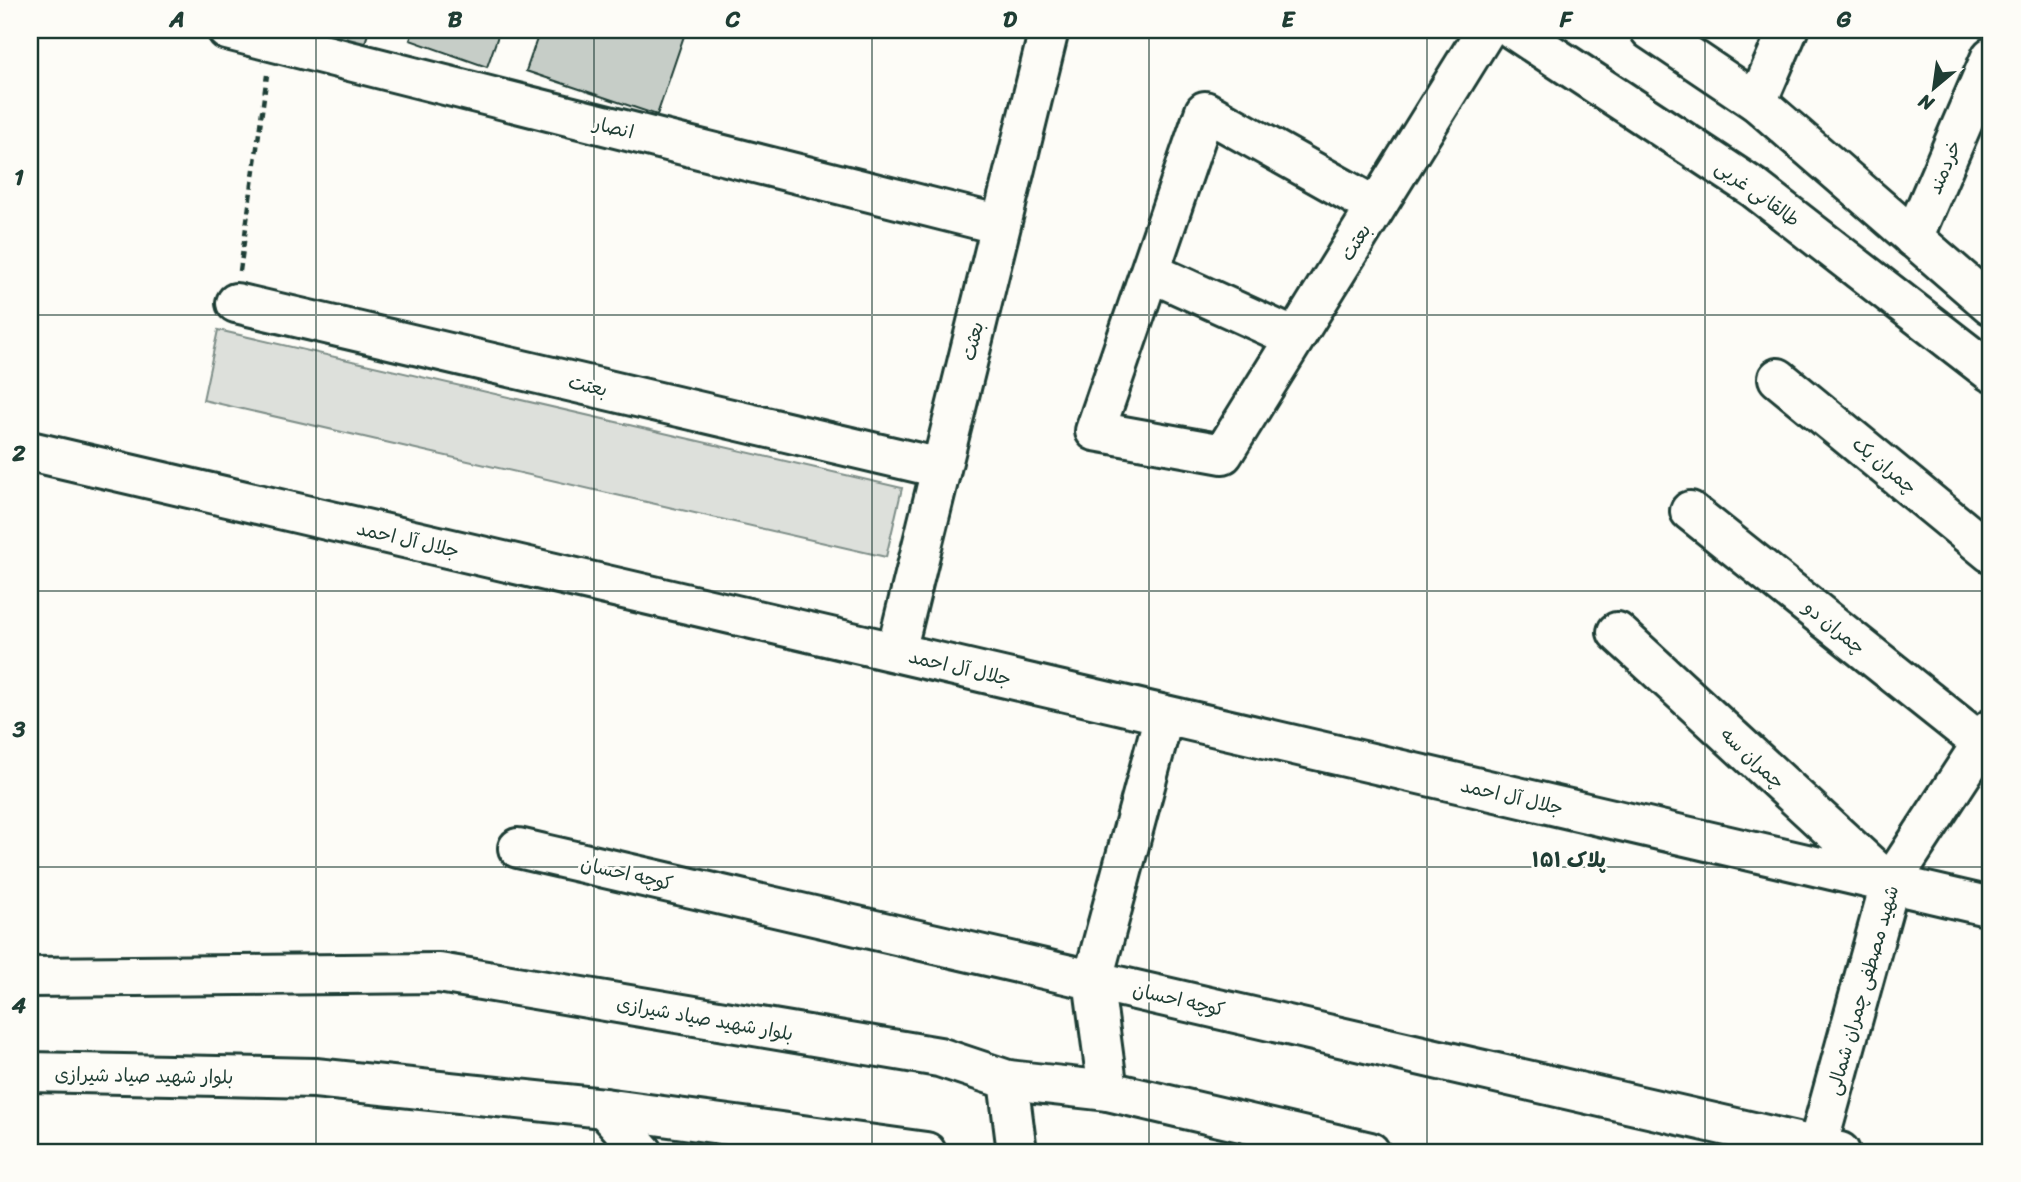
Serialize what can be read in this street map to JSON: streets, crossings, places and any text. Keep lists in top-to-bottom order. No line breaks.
{"streets":{"street":["انصار","خردمند","طالقانی غربی","بعتت","بعثت","چمران یک","جلال آل احمد","چمران دو","چمران سه","کوچه احسان","شهید مصطفی چمران شمالی","بلوار شهید صیاد شیرازی"]},"crossings":[["انصار","بعثت"],["بعتت","بعثت"],["بعثت","جلال آل احمد"],["جلال آل احمد","چمران سه"],["جلال آل احمد","شهید مصطفی چمران شمالی"],["چمران دو","شهید مصطفی چمران شمالی"],["چمران سه","شهید مصطفی چمران شمالی"],["کوچه احسان","شهید مصطفی چمران شمالی"]],"districts":["۱۵۱ پلاک"],"north":"bottom left","grid":{"columns":["A","B","C","D","E","F","G"],"rows":["1","2","3","4"]}}
